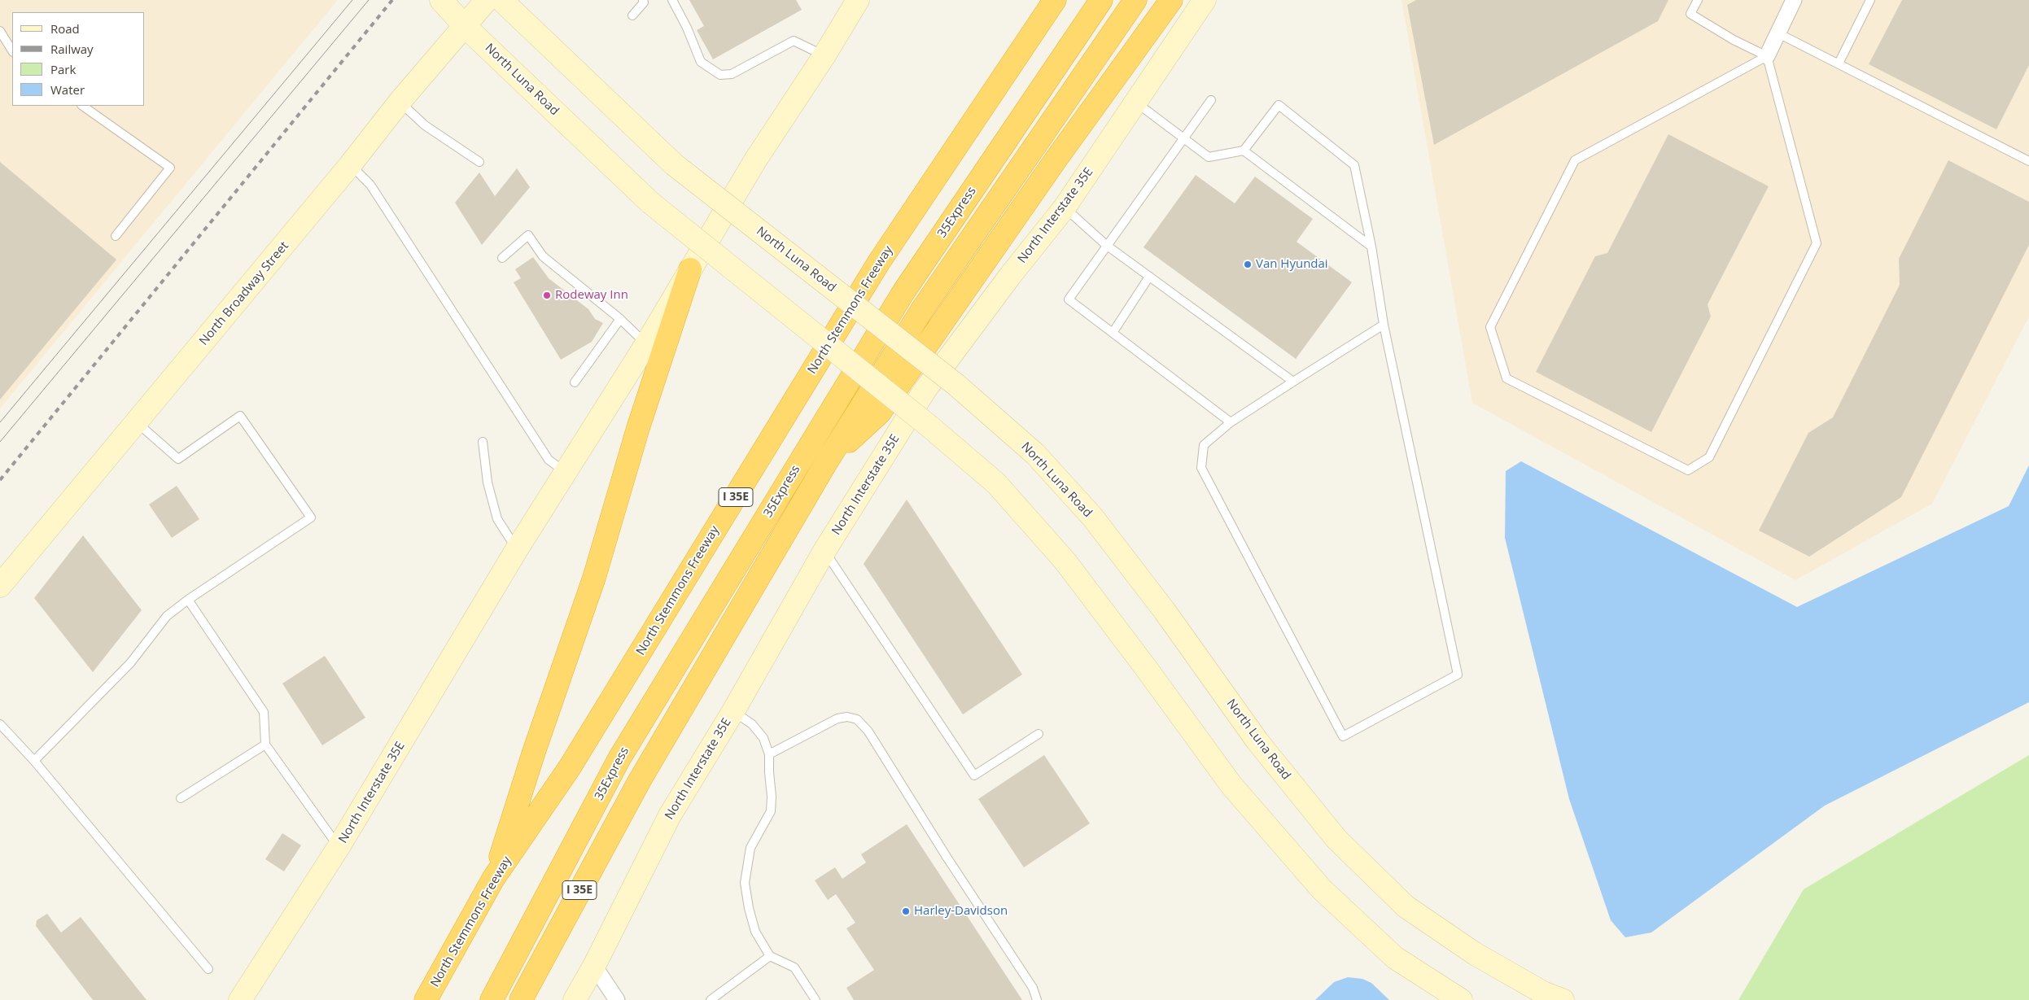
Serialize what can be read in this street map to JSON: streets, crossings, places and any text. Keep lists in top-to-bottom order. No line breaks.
{"streets":{"highway":["35Express","North Stemmons Freeway","I 35E"],"main road":["North Luna Road","North Interstate 35E","North Broadway Street"]},"crossings":[["North Luna Road","North Broadway Street"]],"places":["Van Hyundai","Rodeway Inn","Harley-Davidson"],"legend":["Road","Railway","Park","Water"]}
